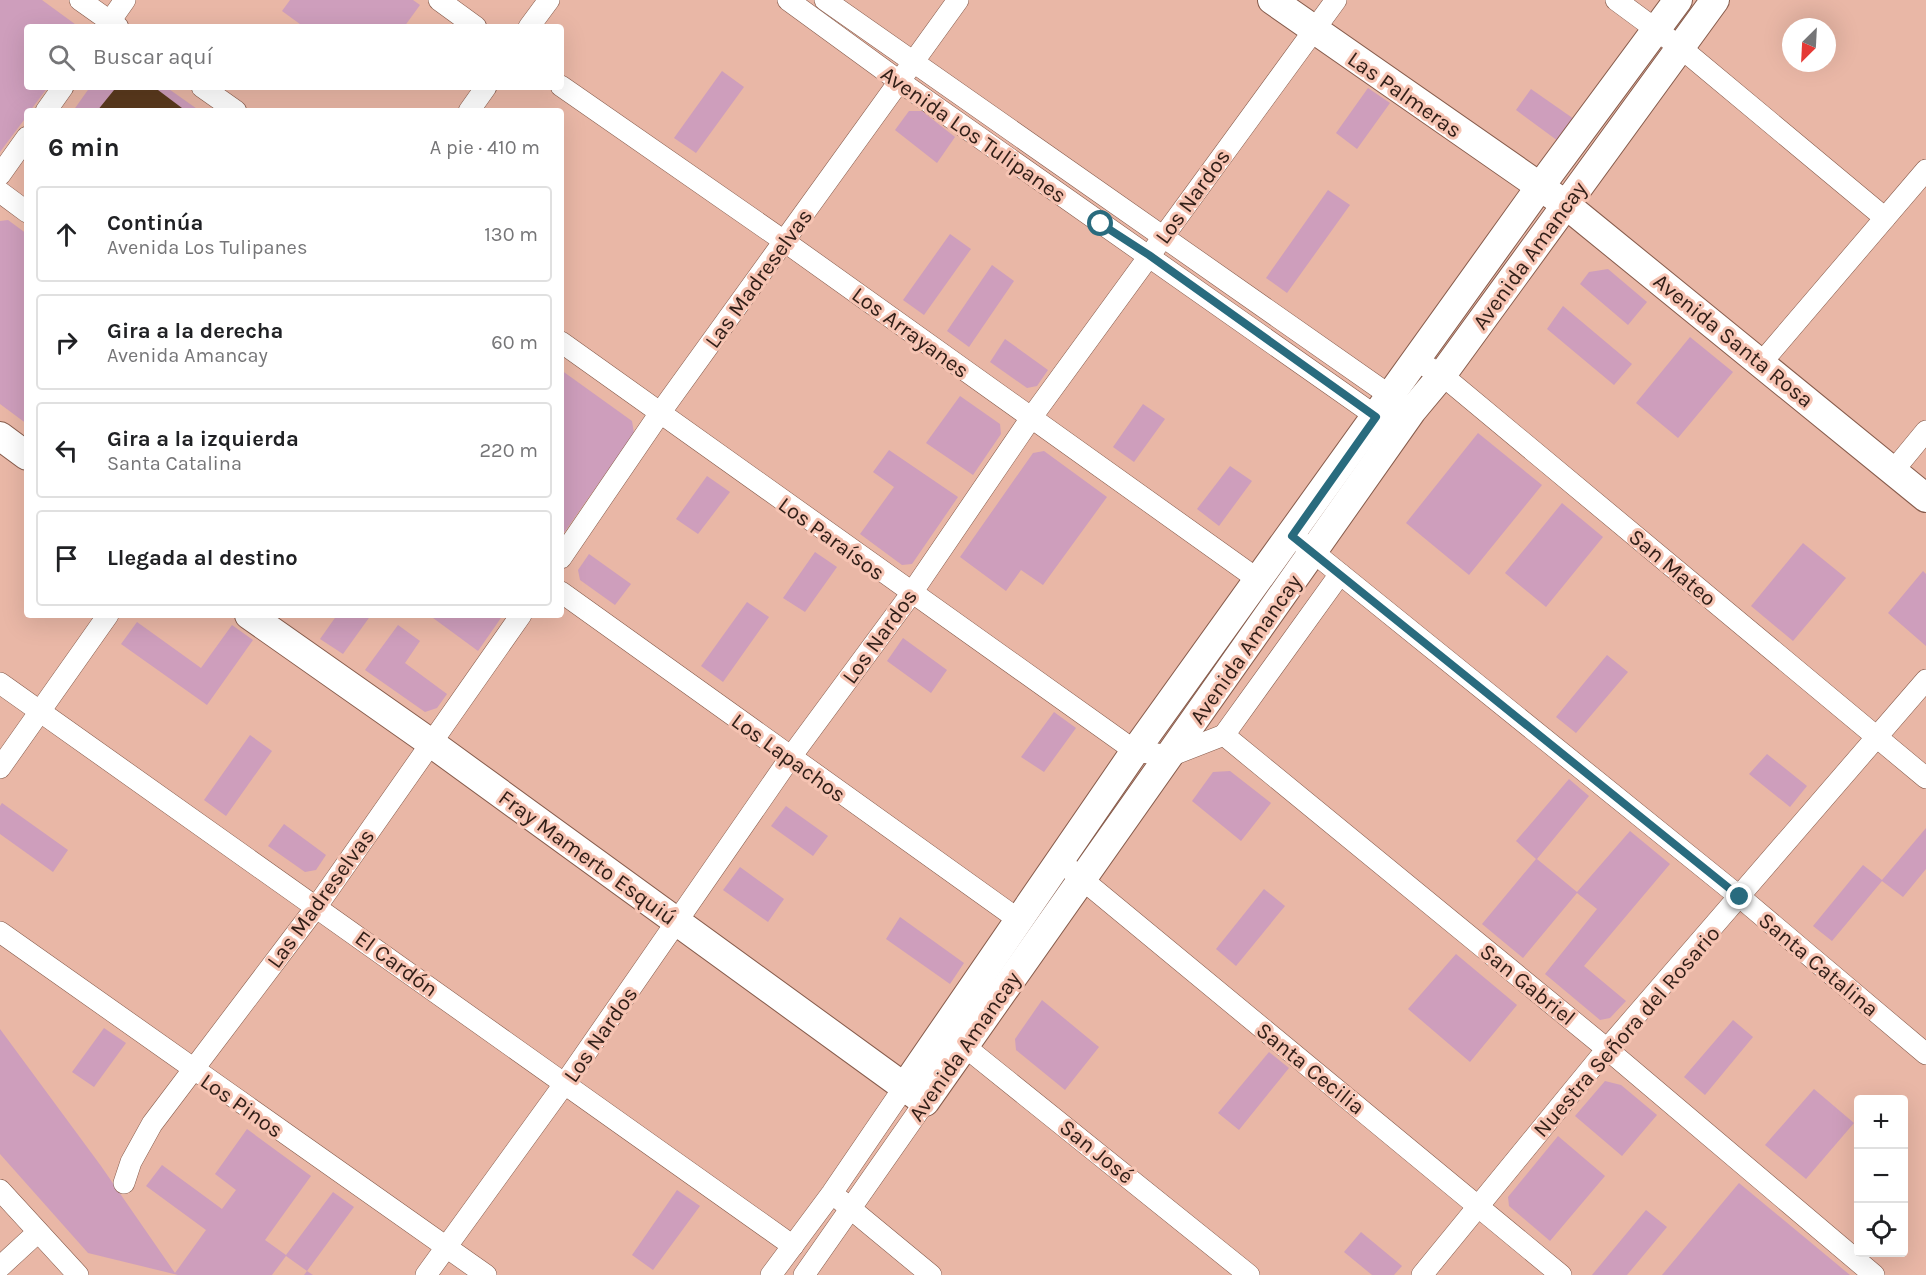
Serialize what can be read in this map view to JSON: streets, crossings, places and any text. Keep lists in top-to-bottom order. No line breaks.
{"streets":{"street":["Las Palmeras","Avenida Los Tulipanes","Los Nardos","Avenida Amancay","Las Madreselvas","Los Arrayanes","Avenida Santa Rosa","Los Paraísos","San Mateo","Los Lapachos","Fray Mamerto Esquiú","El Cardón","Santa Catalina","San Gabriel","Nuestra Señora del Rosario","Santa Cecilia","Los Pinos","San José"]},"crossings":[["Las Palmeras","Los Nardos"],["Las Palmeras","Avenida Amancay"],["Las Palmeras","Avenida Santa Rosa"],["Avenida Los Tulipanes","Los Nardos"],["Avenida Los Tulipanes","Avenida Amancay"],["Avenida Los Tulipanes","Las Madreselvas"],["Los Nardos","Los Arrayanes"],["Los Nardos","Los Paraísos"],["Los Nardos","Los Lapachos"],["Los Nardos","Fray Mamerto Esquiú"],["Los Nardos","El Cardón"],["Los Nardos","Los Pinos"],["Avenida Amancay","Los Arrayanes"],["Avenida Amancay","Avenida Santa Rosa"],["Avenida Amancay","Los Paraísos"],["Avenida Amancay","San Mateo"],["Avenida Amancay","Los Lapachos"],["Avenida Amancay","Fray Mamerto Esquiú"],["Avenida Amancay","El Cardón"],["Avenida Amancay","Santa Catalina"],["Avenida Amancay","Santa Cecilia"],["Avenida Amancay","San José"],["Las Madreselvas","Los Arrayanes"],["Las Madreselvas","Los Paraísos"],["Las Madreselvas","Fray Mamerto Esquiú"],["Las Madreselvas","El Cardón"],["Las Madreselvas","Los Pinos"],["San Mateo","Nuestra Señora del Rosario"],["Santa Catalina","Nuestra Señora del Rosario"],["San Gabriel","Nuestra Señora del Rosario"],["Nuestra Señora del Rosario","Santa Cecilia"]],"north":"bottom left","page":{"search":"Buscar aquí","heading":["6 min","A pie · 410 m"],"list":[["Continúa","Avenida Los Tulipanes","130 m"],["Gira a la derecha","Avenida Amancay","60 m"],["Gira a la izquierda","Santa Catalina","220 m"],"Llegada al destino"],"map_buttons":["+","−"]}}
